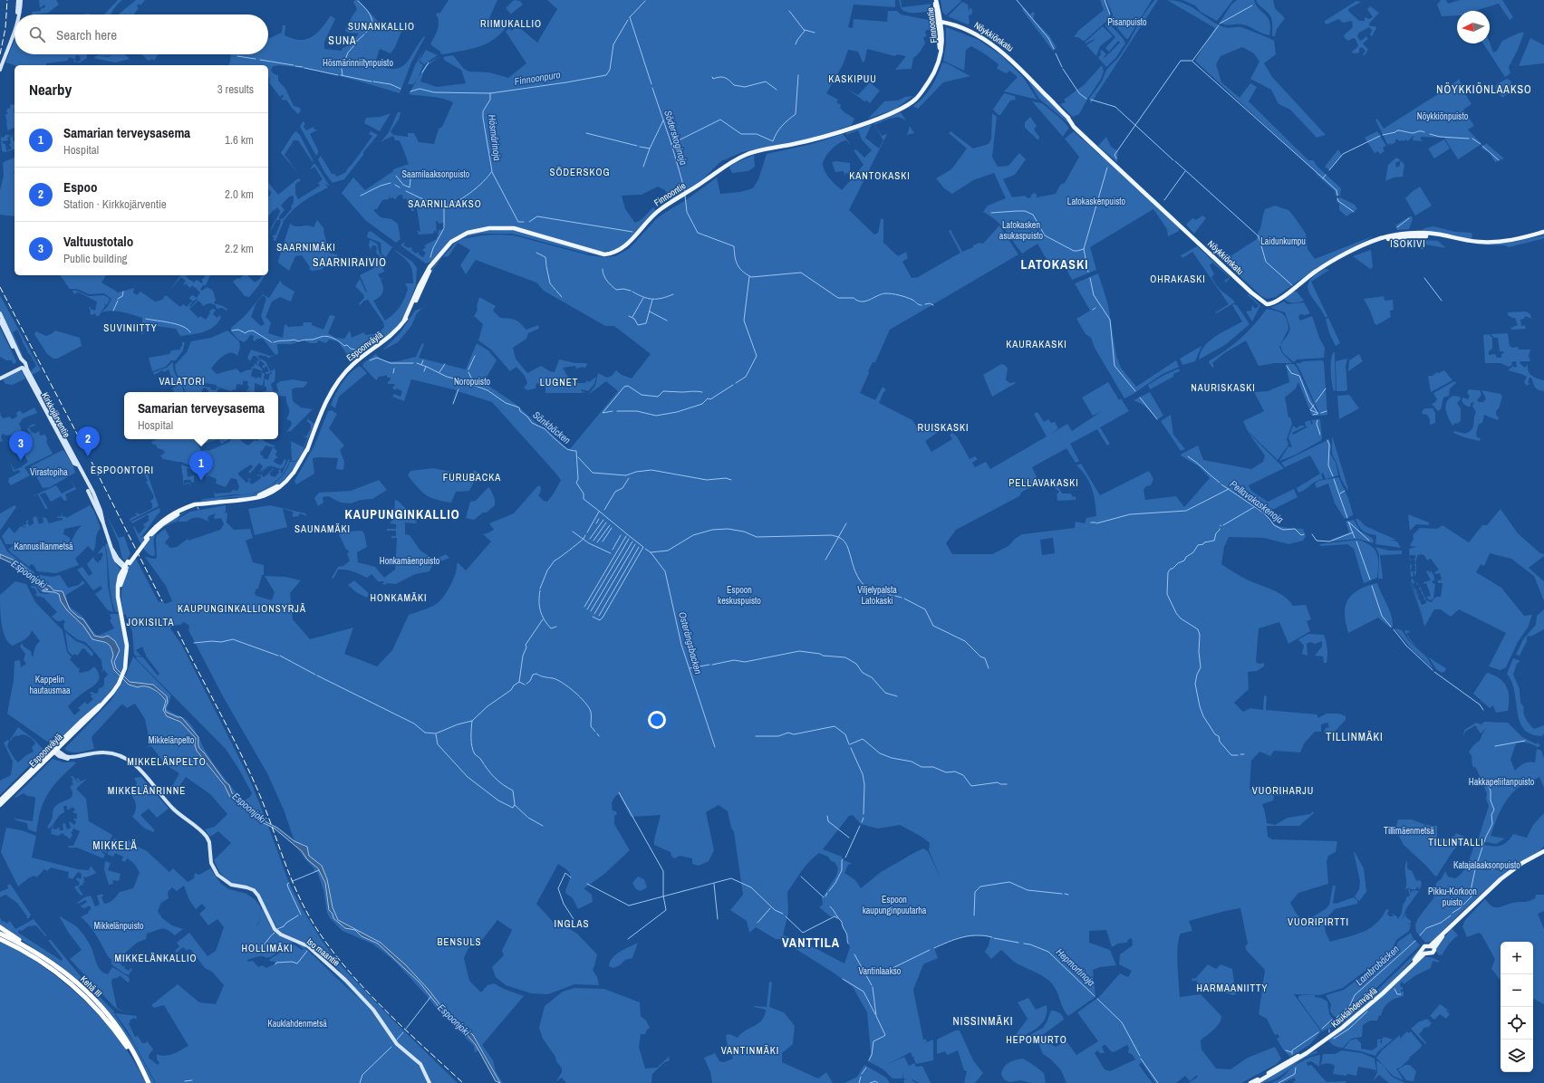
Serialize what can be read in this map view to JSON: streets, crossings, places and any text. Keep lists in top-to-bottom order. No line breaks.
{"streets":{"highway":["Kehä III"],"main road":["Finnoontie","Nöykkiönkatu","Espoonväylä","Kirkkojärventie","Iso maantie","Kauklahdenväylä"]},"crossings":[["Finnoontie","Nöykkiönkatu"],["Finnoontie","Espoonväylä"],["Espoonväylä","Kirkkojärventie"],["Espoonväylä","Iso maantie"]],"districts":["RIIMUKALLIO","SUNANKALLIO","SUNA","KASKIPUU","NÖYKKIÖNLAAKSO","SÖDERSKOG","KANTOKASKI","SAARNILAAKSO","ISOKIVI","SAARNIMÄKI","SAARNIRAIVIO","LATOKASKI","OHRAKASKI","SUVINIITTY","KAURAKASKI","VALATORI","LUGNET","NAURISKASKI","RUISKASKI","ESPOONTORI","FURUBACKA","PELLAVAKASKI","KAUPUNGINKALLIO","SAUNAMÄKI","HONKAMÄKI","KAUPUNGINKALLIONSYRJÄ","JOKISILTA","TILLINMÄKI","MIKKELÄNPELTO","MIKKELÄNRINNE","VUORIHARJU","TILLINTALLI","MIKKELÄ","VUORIPIRTTI","INGLAS","BENSULS","VANTTILA","HOLLIMÄKI","MIKKELÄNKALLIO","HARMAANIITTY","NISSINMÄKI","HEPOMURTO","VANTINMÄKI"],"water":["Finnoonpuro","Hösmärinoja","Söderskoginoja","Sänkbäcken","Pellavakaskenoja","Espoonjoki","Osterängsbacken","Lambrobäcken","Hepmortinoja"],"parks":["Pisanpuisto","Hösmärinniitynpuisto","Nöykkiönpuisto","Saarnilaaksonpuisto","Latokaskenpuisto","Latokasken asukaspuisto","Laidunkumpu","Noropuisto","Virastopiha","Kannusillanmetsä","Honkamäenpuisto","Espoon keskuspuisto","Viljelypalsta Latokaski","Kappelin hautausmaa","Mikkelänpelto","Hakkapeliitanpuisto","Tillimäenmetsä","Katajalaaksonpuisto","Pikku-Korkoon puisto","Espoon kaupunginpuutarha","Mikkelänpuisto","Vantinlaakso","Kauklahdenmetsä"],"north":"left","page":{"search":"Search here","heading":["Nearby","3 results"],"list":[{"mark":"1","name":"Samarian terveysasema","note":"Hospital","value":"1.6 km"},{"mark":"2","name":"Espoo","note":"Station · Kirkkojärventie","value":"2.0 km"},{"mark":"3","name":"Valtuustotalo","note":"Public building","value":"2.2 km"}],"popup":["Samarian terveysasema","Hospital"],"pins":["2","3","1"],"map_buttons":["+","−"]}}
